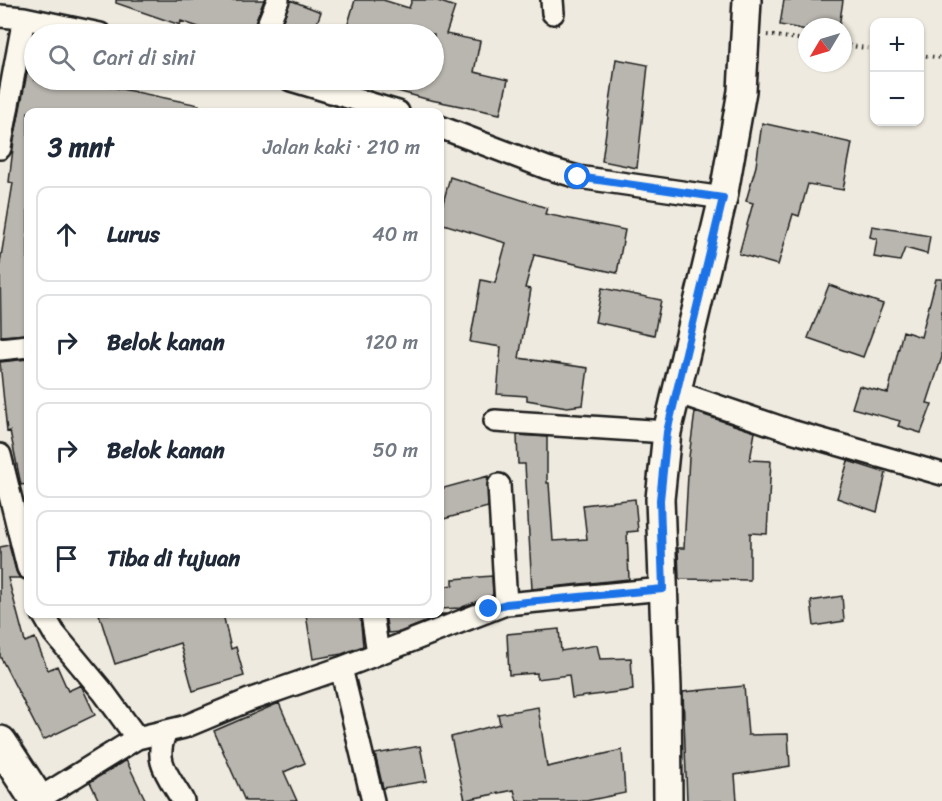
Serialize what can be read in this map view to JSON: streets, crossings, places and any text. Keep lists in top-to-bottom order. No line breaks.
{"north":"bottom left","page":{"map_buttons":["+","−"],"search":"Cari di sini","heading":["3 mnt","Jalan kaki · 210 m"],"list":[["Lurus","40 m"],["Belok kanan","120 m"],["Belok kanan","50 m"],"Tiba di tujuan"]}}
